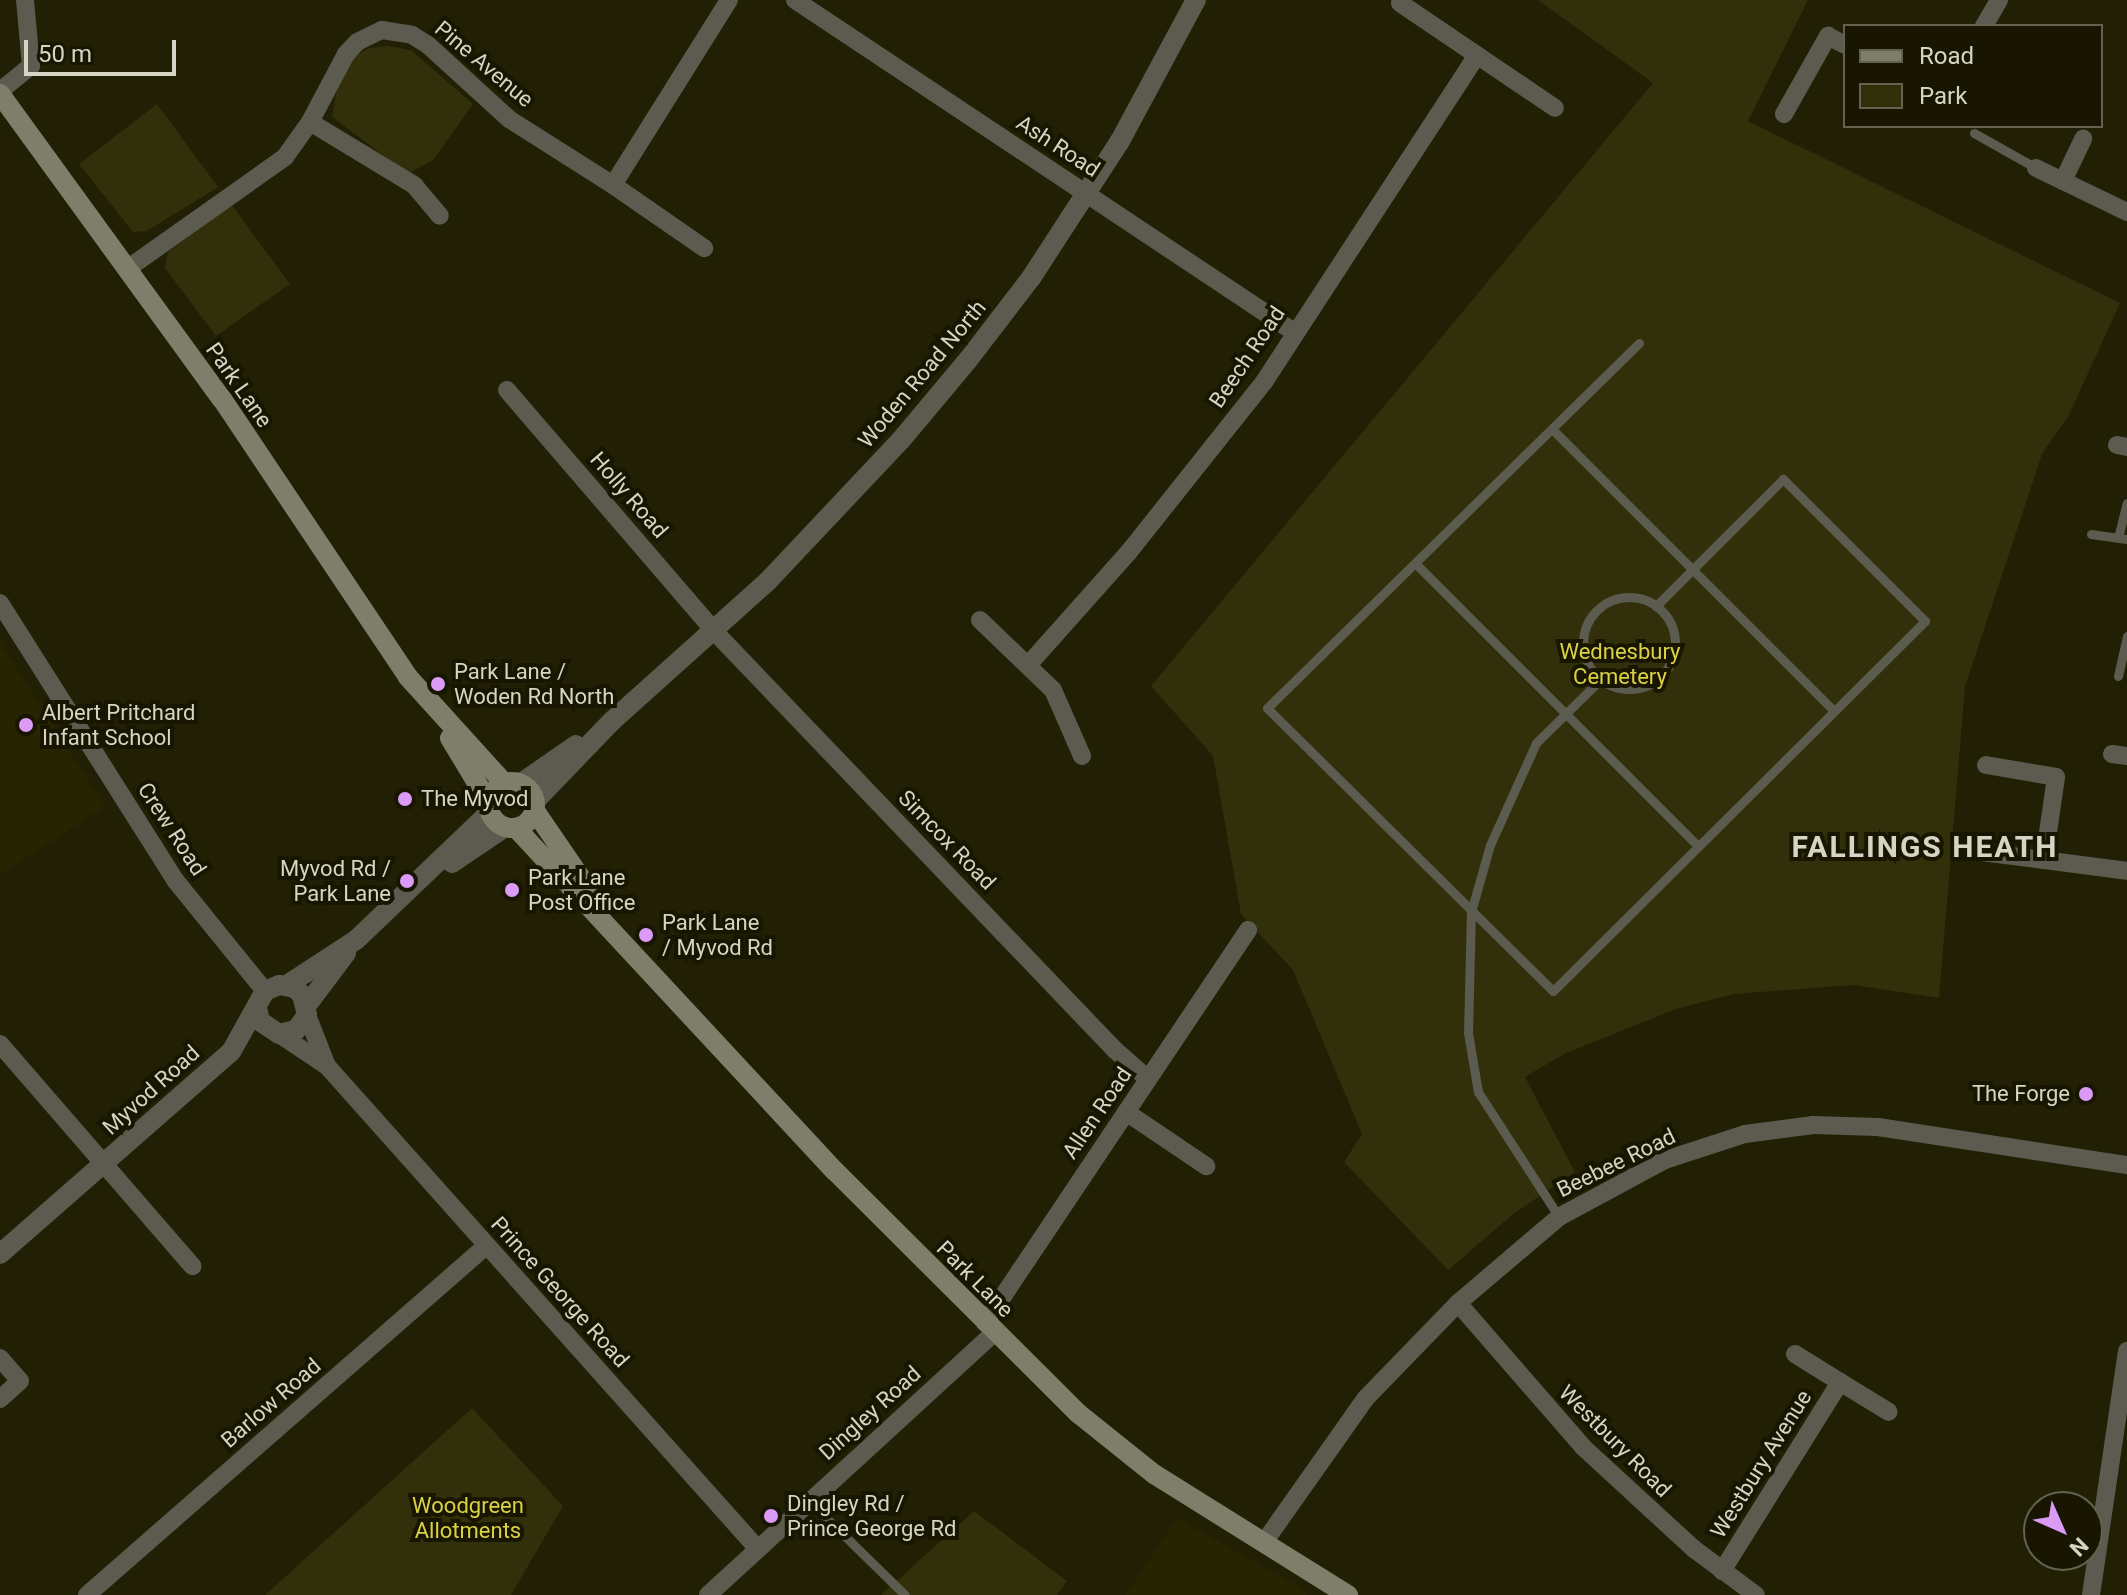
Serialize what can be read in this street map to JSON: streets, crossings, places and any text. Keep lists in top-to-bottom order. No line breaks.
{"streets":{"main road":["Park Lane"],"street":["Pine Avenue","Ash Road","Beech Road","Woden Road North","Holly Road","Crew Road","Simcox Road","Myvod Road","Allen Road","Beebee Road","Prince George Road","Barlow Road","Dingley Road","Westbury Road","Westbury Avenue"]},"crossings":[["Pine Avenue","Park Lane"],["Ash Road","Beech Road"],["Ash Road","Woden Road North"],["Woden Road North","Park Lane"],["Woden Road North","Holly Road"],["Woden Road North","Simcox Road"],["Park Lane","Allen Road"],["Park Lane","Beebee Road"],["Park Lane","Dingley Road"],["Holly Road","Simcox Road"],["Crew Road","Myvod Road"],["Crew Road","Prince George Road"],["Simcox Road","Allen Road"],["Myvod Road","Prince George Road"],["Allen Road","Dingley Road"],["Beebee Road","Westbury Road"],["Prince George Road","Barlow Road"],["Prince George Road","Dingley Road"],["Westbury Road","Westbury Avenue"]],"districts":["FALLINGS HEATH"],"parks":["Wednesbury Cemetery","Woodgreen Allotments"],"places":["Park Lane / Woden Rd North","Albert Pritchard Infant School","The Myvod","Myvod Rd / Park Lane","Park Lane Post Office","Park Lane / Myvod Rd","The Forge","Dingley Rd / Prince George Rd"],"legend":["Road","Park"],"scale_bar":"50 m","north":"bottom right"}
